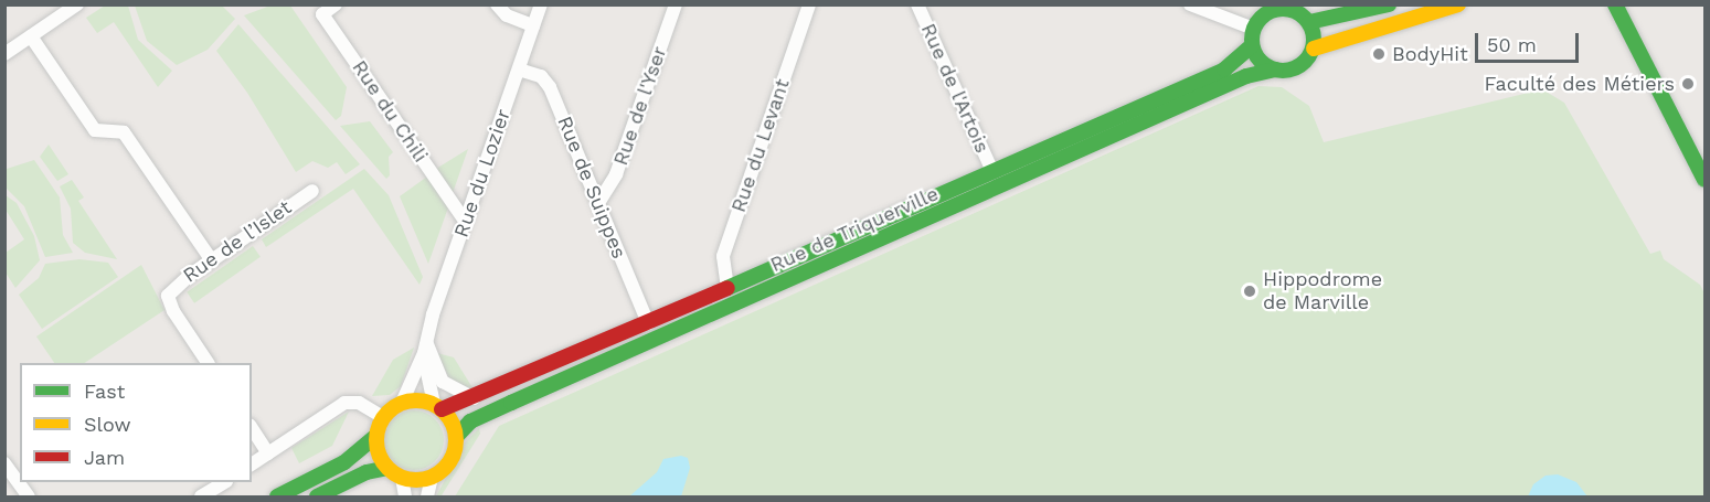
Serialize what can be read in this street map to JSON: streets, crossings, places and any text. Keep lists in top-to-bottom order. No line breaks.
{"streets":{"main road":["Rue de Triquerville"],"street":["Rue de l'Artois","Rue de l'Yser","Rue du Chili","Rue du Levant","Rue du Lozier","Rue de Suippes","Rue de l’Islet"]},"crossings":[["Rue de l'Artois","Rue de Triquerville"],["Rue de l'Yser","Rue de Suippes"],["Rue du Chili","Rue du Lozier"],["Rue du Levant","Rue de Triquerville"],["Rue du Lozier","Rue de Suippes"],["Rue du Lozier","Rue de Triquerville"],["Rue de Suippes","Rue de Triquerville"]],"places":["BodyHit","Faculté des Métiers","Hippodrome de Marville"],"legend":["Fast","Slow","Jam"],"scale_bar":"50 m"}
